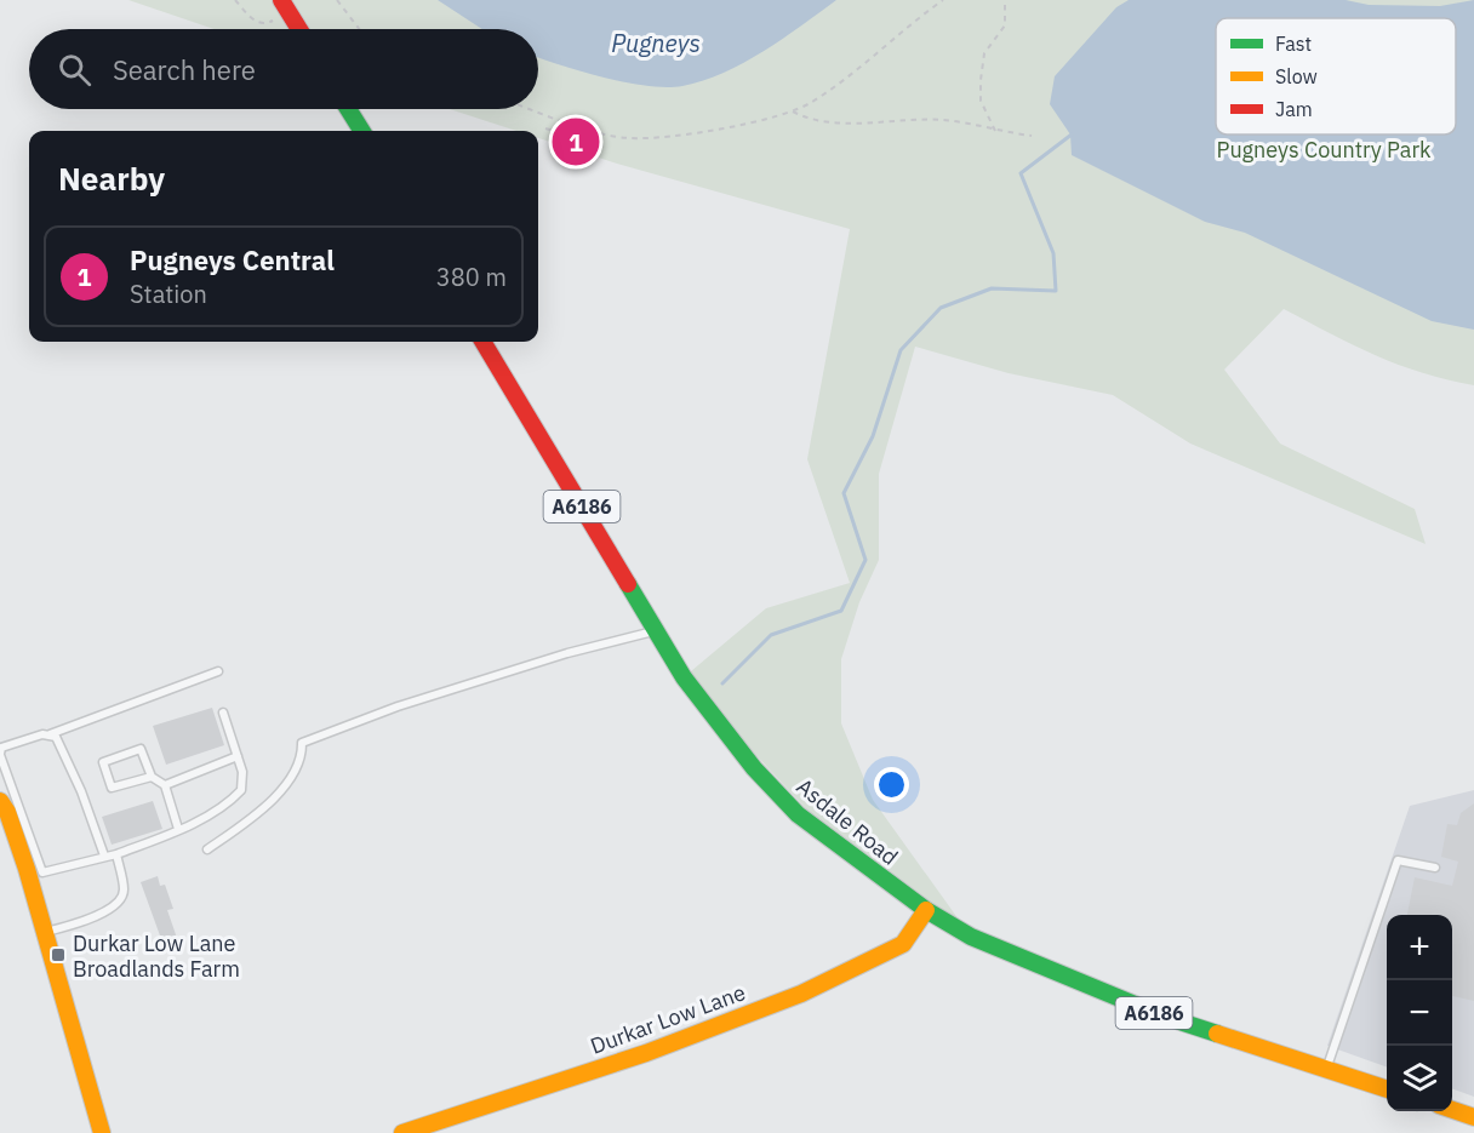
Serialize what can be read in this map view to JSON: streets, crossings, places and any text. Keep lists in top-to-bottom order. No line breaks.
{"streets":{"main road":["A6186","Asdale Road","Durkar Low Lane"]},"crossings":[["Asdale Road","Durkar Low Lane"]],"water":["Pugneys"],"parks":["Pugneys Country Park"],"places":{"transit":["Durkar Low Lane Broadlands Farm"]},"legend":["Fast","Slow","Jam"],"page":{"search":"Search here","pins":"1","heading":"Nearby","list":[{"mark":"1","name":"Pugneys Central","note":"Station","value":"380 m"}],"map_buttons":["+","−"]}}
